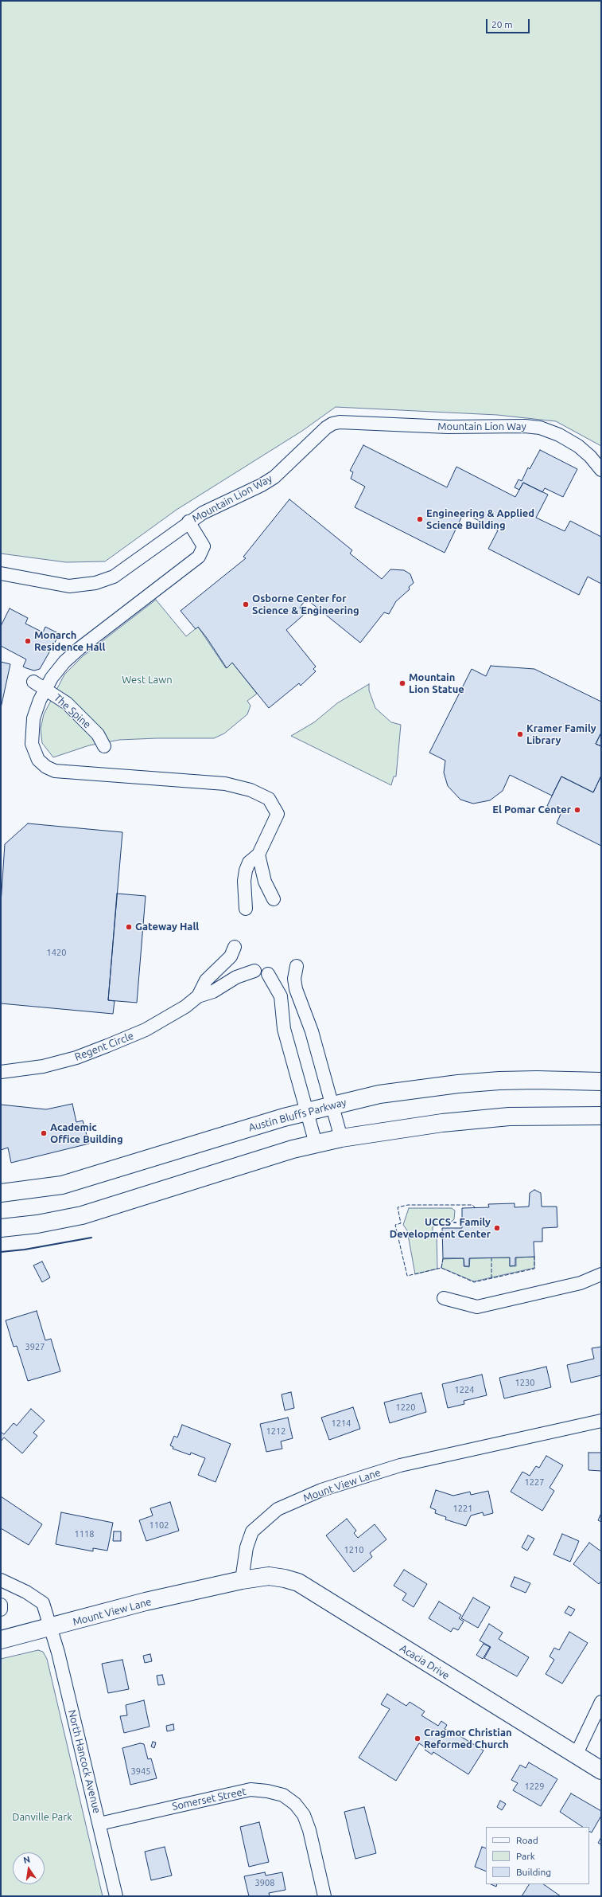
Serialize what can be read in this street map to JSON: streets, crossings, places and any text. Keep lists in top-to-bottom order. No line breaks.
{"streets":{"main road":["Austin Bluffs Parkway","Mount View Lane","Acacia Drive"],"street":["Mountain Lion Way","The Spine","Regent Circle","North Hancock Avenue","Somerset Street"]},"crossings":[["Mount View Lane","Acacia Drive"],["Mount View Lane","North Hancock Avenue"],["North Hancock Avenue","Somerset Street"]],"parks":["West Lawn","Danville Park"],"places":["Engineering & Applied Science Building","Osborne Center for Science & Engineering","Monarch Residence Hall","Mountain Lion Statue","Kramer Family Library","El Pomar Center","Gateway Hall","Academic Office Building","UCCS - Family Development Center","Cragmor Christian Reformed Church"],"house_numbers":["1420","3927","1230","1224","1220","1214","1212","1227","1221","1102","1118","1210","3945","1229","3908"],"legend":["Road","Park","Building"],"scale_bar":"20 m","north":"top"}
